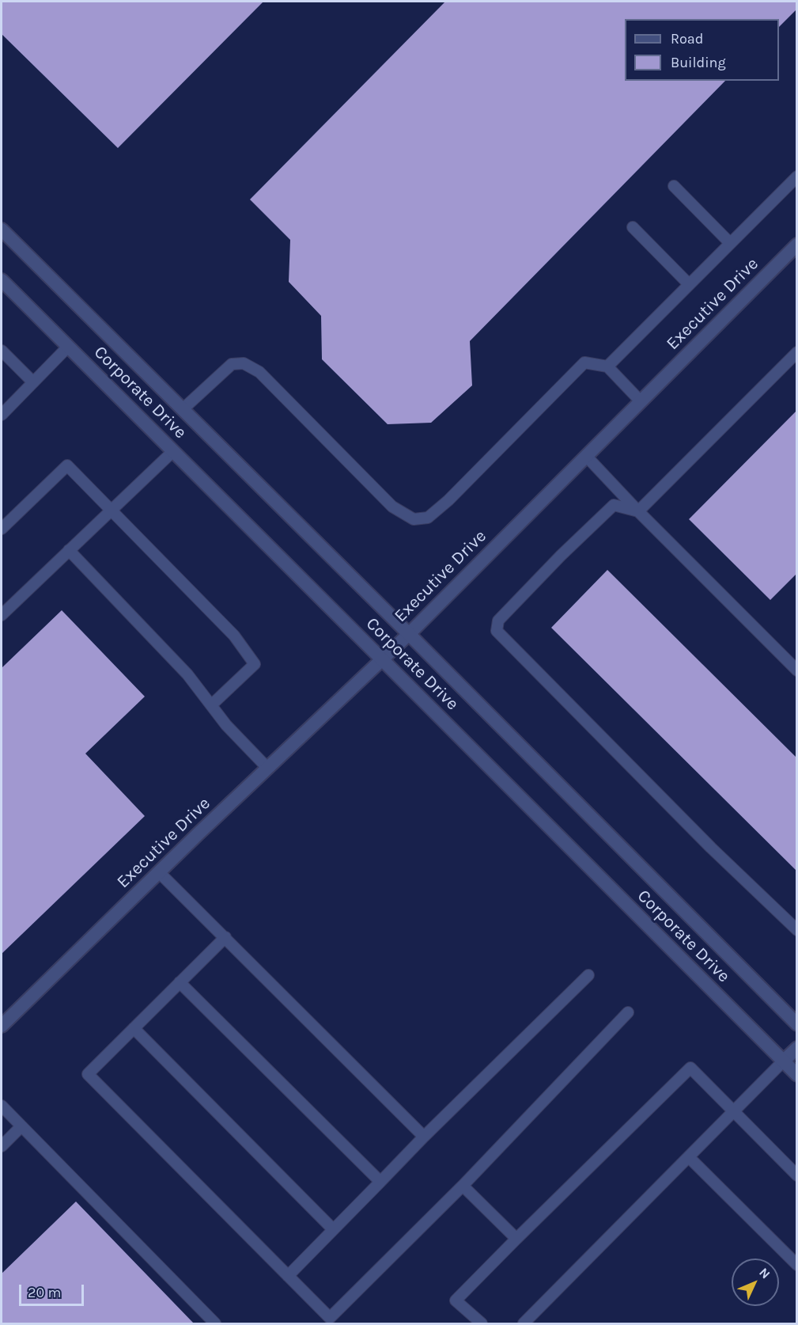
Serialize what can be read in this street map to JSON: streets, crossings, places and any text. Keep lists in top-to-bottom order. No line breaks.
{"streets":{"street":["Executive Drive","Corporate Drive"]},"crossings":[["Executive Drive","Corporate Drive"]],"legend":["Road","Building"],"scale_bar":"20 m","north":"top right"}
